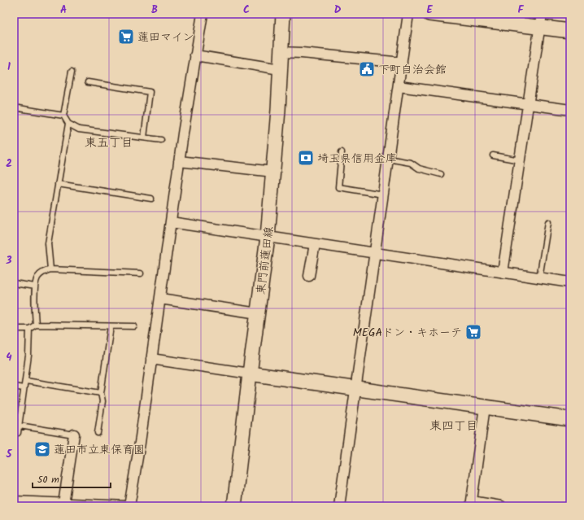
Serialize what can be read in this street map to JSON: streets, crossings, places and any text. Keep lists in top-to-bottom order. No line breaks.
{"streets":{"main road":["東門前蓮田線"]},"districts":["東五丁目","東四丁目"],"places":{"supermarket":["蓮田マイン","MEGAドン・キホーテ"],"public building":["下町自治会館"],"bank":["埼玉県信用金庫"],"school or university":["蓮田市立東保育園"]},"scale_bar":"50 m","grid":{"columns":["A","B","C","D","E","F"],"rows":["1","2","3","4","5"]}}
